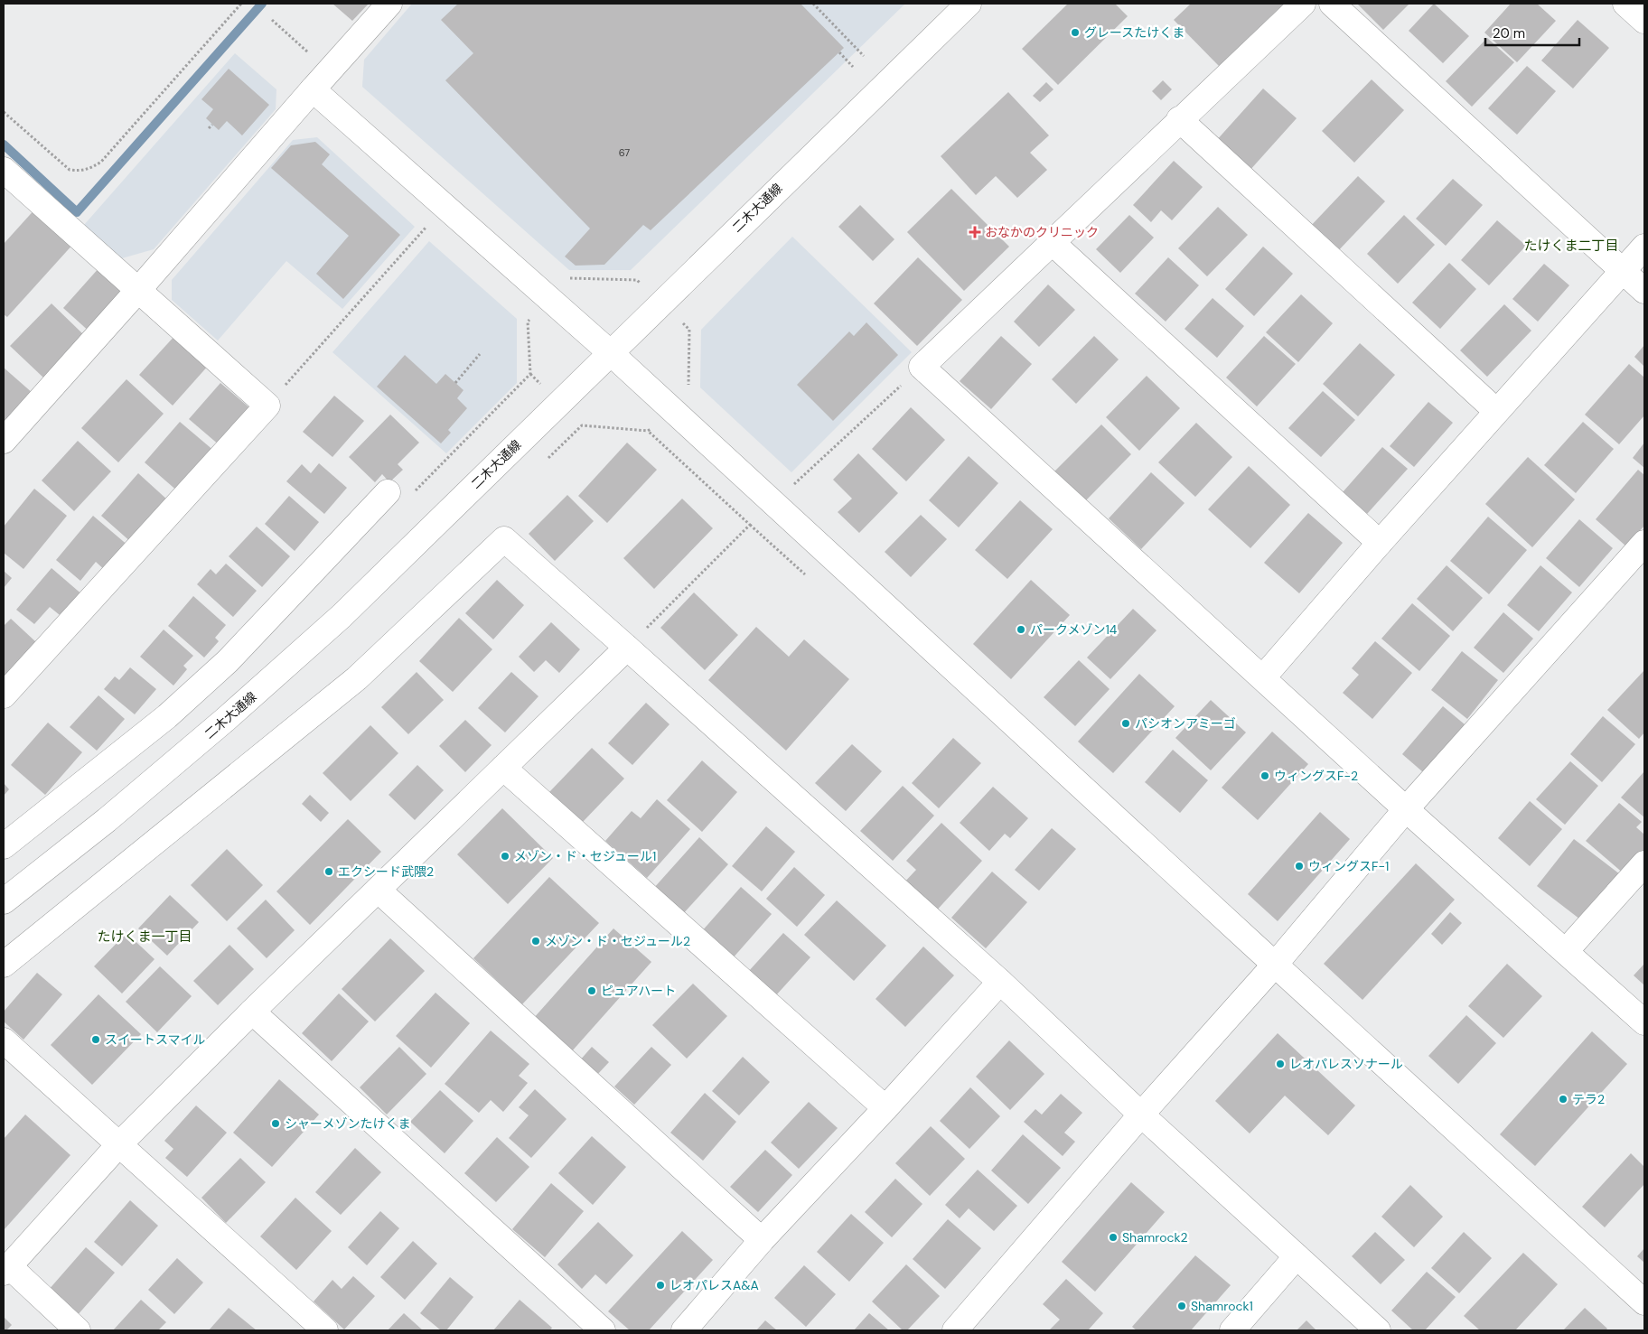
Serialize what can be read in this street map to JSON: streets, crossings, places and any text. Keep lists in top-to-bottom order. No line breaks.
{"streets":{"street":["二木大通線"]},"districts":["たけくま二丁目","たけくま一丁目"],"places":{"other":["グレースたけくま","パークメゾン14","パシオンアミーゴ","ウィングスF-2","メゾン・ド・セジュール1","ウィングスF-1","エクシード武隈2","メゾン・ド・セジュール2","ピュアハート","スイートスマイル","レオパレスソナール","テラ2","シャーメゾンたけくま","Shamrock2","レオパレスA&A","Shamrock1"],"health":["おなかのクリニック"]},"house_numbers":["67"],"scale_bar":"20 m"}
